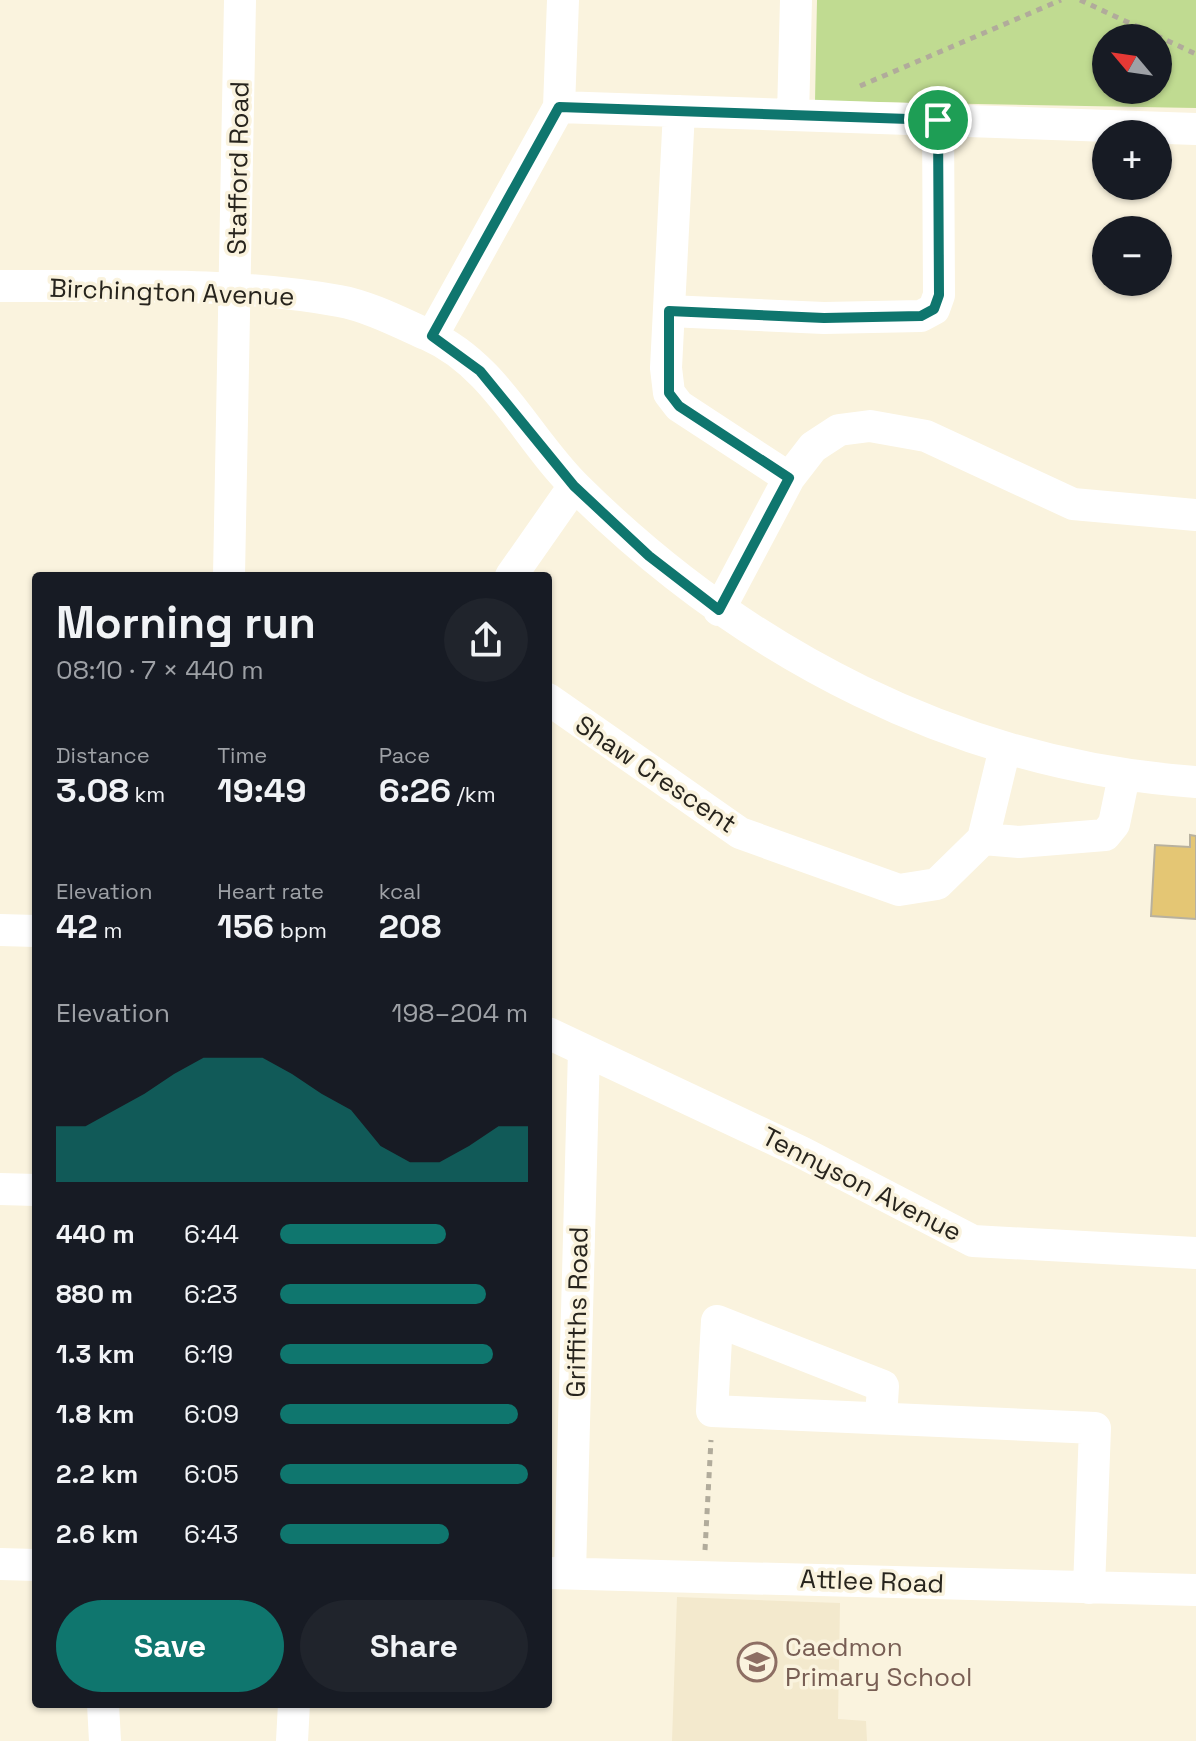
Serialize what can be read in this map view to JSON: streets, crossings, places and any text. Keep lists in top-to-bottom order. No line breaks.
{"streets":{"street":["Stafford Road","Birchington Avenue","Shaw Crescent","Tennyson Avenue","Griffiths Road","Attlee Road"]},"crossings":[["Stafford Road","Birchington Avenue"],["Tennyson Avenue","Griffiths Road"],["Griffiths Road","Attlee Road"]],"places":{"school or university":["Caedmon Primary School"]},"north":"top left","page":{"map_buttons":["+","−"],"heading":["Morning run","08:10 · 7 × 440 m"],"stats":[["Distance","3.08 km"],["Time","19:49"],["Pace","6:26 /km"],["Elevation","42 m"],["Heart rate","156 bpm"],["kcal","208"]],"chart":["Elevation","198–204 m"],"list":[{"name":"440 m","note":"6:44"},{"name":"880 m","note":"6:23"},{"name":"1.3 km","note":"6:19"},{"name":"1.8 km","note":"6:09"},{"name":"2.2 km","note":"6:05"},{"name":"2.6 km","note":"6:43"}],"buttons":["Save","Share"]}}
